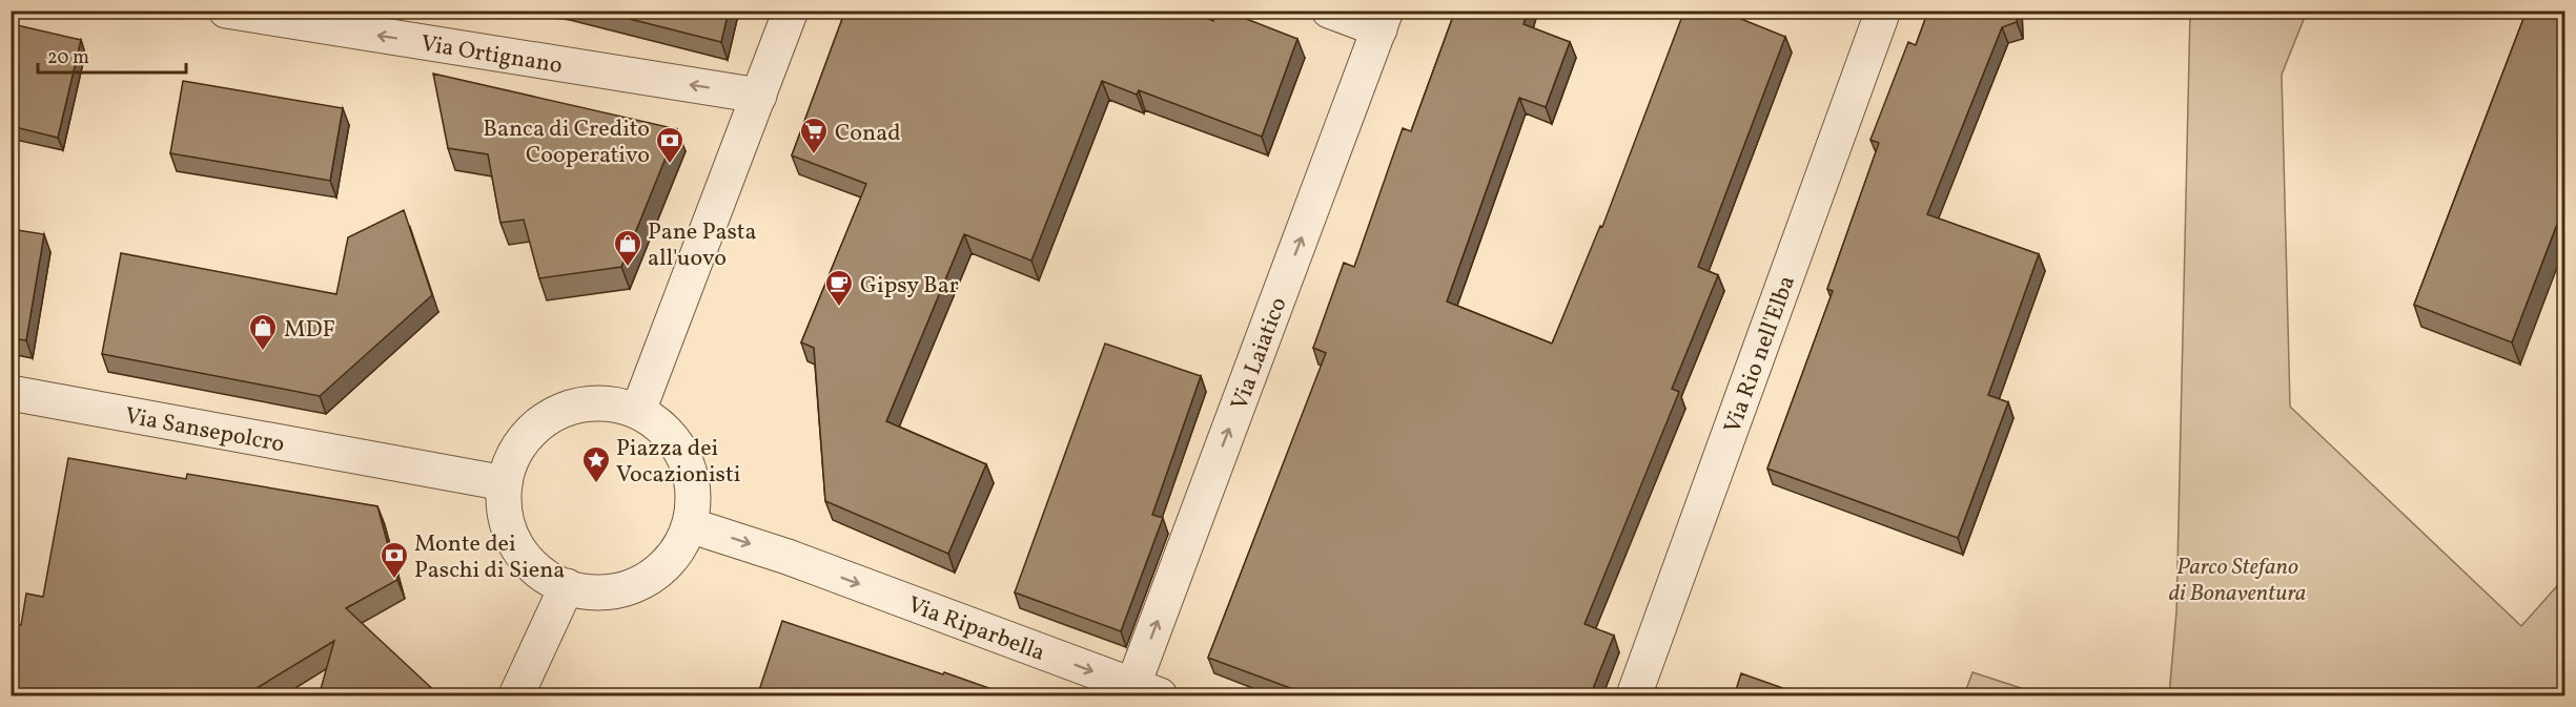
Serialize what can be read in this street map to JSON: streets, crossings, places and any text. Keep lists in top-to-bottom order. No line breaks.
{"streets":{"street":["Via Ortignano","Via Laiatico","Via Rio nell'Elba","Via Sansepolcro","Via Riparbella"]},"crossings":[["Via Laiatico","Via Riparbella"],["Via Sansepolcro","Via Riparbella"]],"one_way":["Via Ortignano","Via Laiatico","Via Riparbella"],"parks":["Parco Stefano di Bonaventura"],"places":{"supermarket":["Conad"],"bank":["Banca di Credito Cooperativo","Monte dei Paschi di Siena"],"shop":["Pane Pasta all'uovo","MDF"],"cafe":["Gipsy Bar"],"place":["Piazza dei Vocazionisti"]},"scale_bar":"20 m"}
